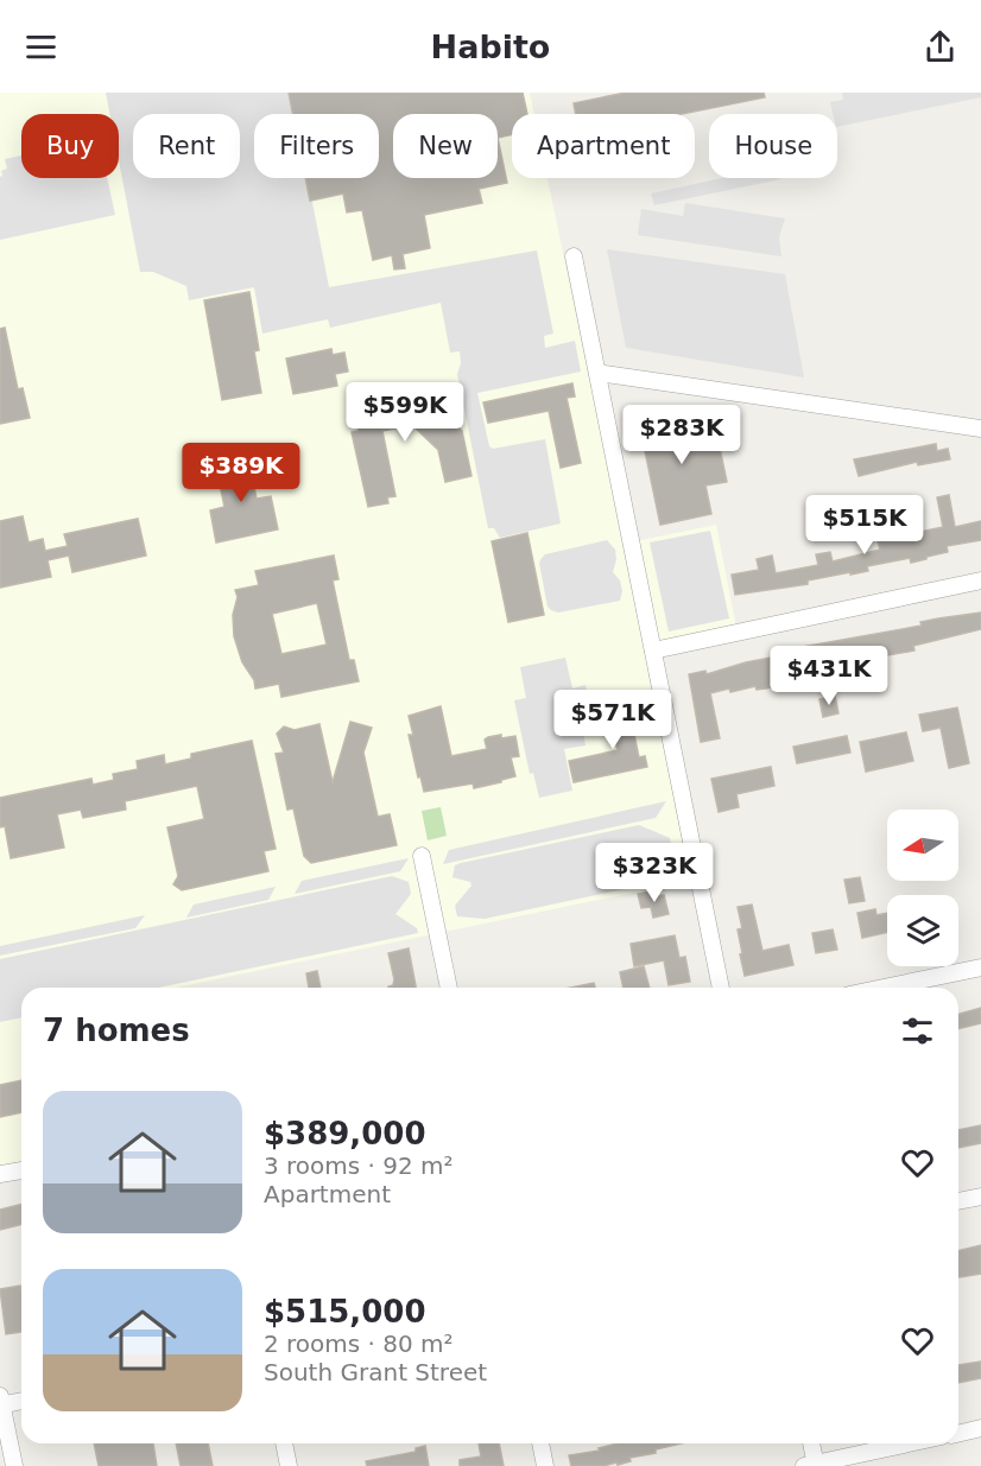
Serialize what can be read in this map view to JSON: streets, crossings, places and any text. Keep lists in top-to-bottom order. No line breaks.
{"north":"left","page":{"header":"Habito","chip":["Buy","Rent","Filters","New","Apartment","House"],"price":["$599K","$283K","$389K","$515K","$431K","$571K","$323K"],"heading":"7 homes","list":[{"name":"$389,000","note":"3 rooms · 92 m² · Apartment"},{"name":"$515,000","note":"2 rooms · 80 m² · South Grant Street"}]}}
